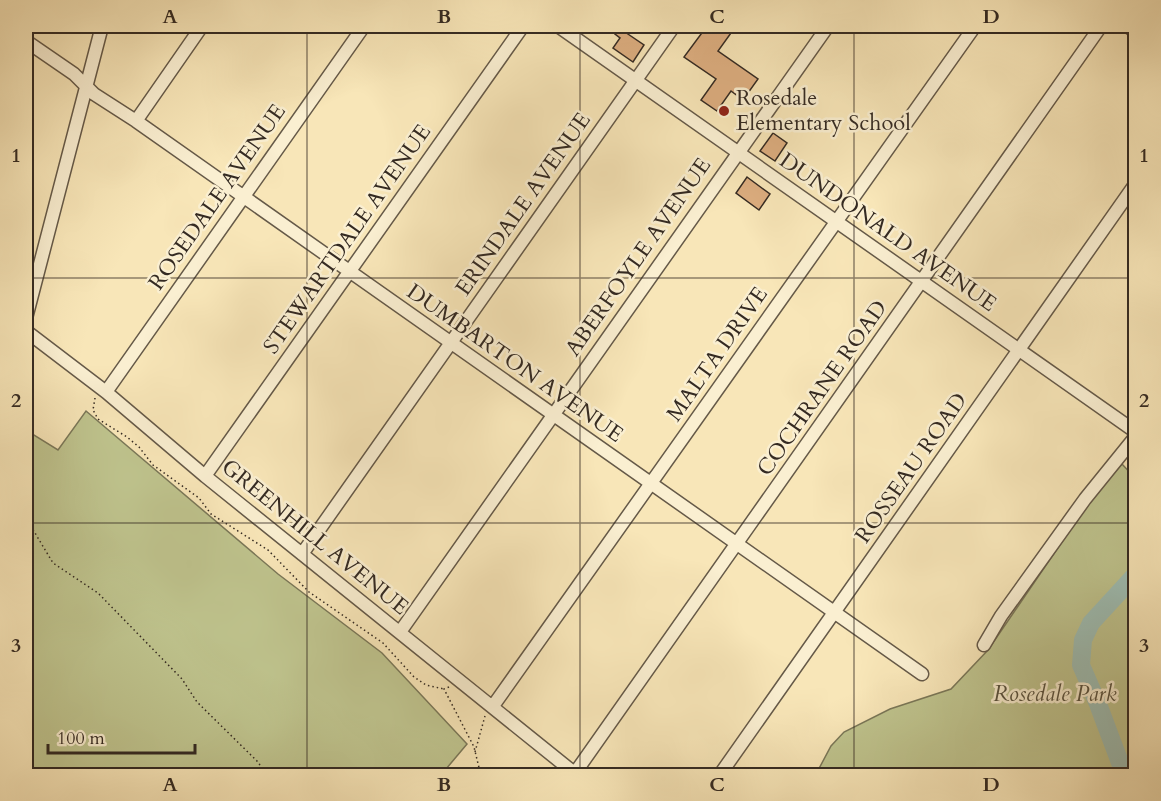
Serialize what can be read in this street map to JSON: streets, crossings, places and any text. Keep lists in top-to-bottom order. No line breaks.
{"streets":{"street":["ROSEDALE AVENUE","ERINDALE AVENUE","DUNDONALD AVENUE","STEWARTDALE AVENUE","ABERFOYLE AVENUE","MALTA DRIVE","DUMBARTON AVENUE","COCHRANE ROAD","ROSSEAU ROAD","GREENHILL AVENUE"]},"crossings":[["ROSEDALE AVENUE","DUMBARTON AVENUE"],["ROSEDALE AVENUE","GREENHILL AVENUE"],["ERINDALE AVENUE","DUNDONALD AVENUE"],["ERINDALE AVENUE","DUMBARTON AVENUE"],["ERINDALE AVENUE","GREENHILL AVENUE"],["DUNDONALD AVENUE","ABERFOYLE AVENUE"],["DUNDONALD AVENUE","MALTA DRIVE"],["DUNDONALD AVENUE","COCHRANE ROAD"],["DUNDONALD AVENUE","ROSSEAU ROAD"],["STEWARTDALE AVENUE","DUMBARTON AVENUE"],["STEWARTDALE AVENUE","GREENHILL AVENUE"],["ABERFOYLE AVENUE","DUMBARTON AVENUE"],["ABERFOYLE AVENUE","GREENHILL AVENUE"],["MALTA DRIVE","DUMBARTON AVENUE"],["MALTA DRIVE","GREENHILL AVENUE"],["DUMBARTON AVENUE","COCHRANE ROAD"],["DUMBARTON AVENUE","ROSSEAU ROAD"],["COCHRANE ROAD","GREENHILL AVENUE"]],"parks":["Rosedale Park"],"places":["Rosedale Elementary School"],"scale_bar":"100 m","grid":{"columns":["A","B","C","D"],"rows":["1","2","3"]}}
